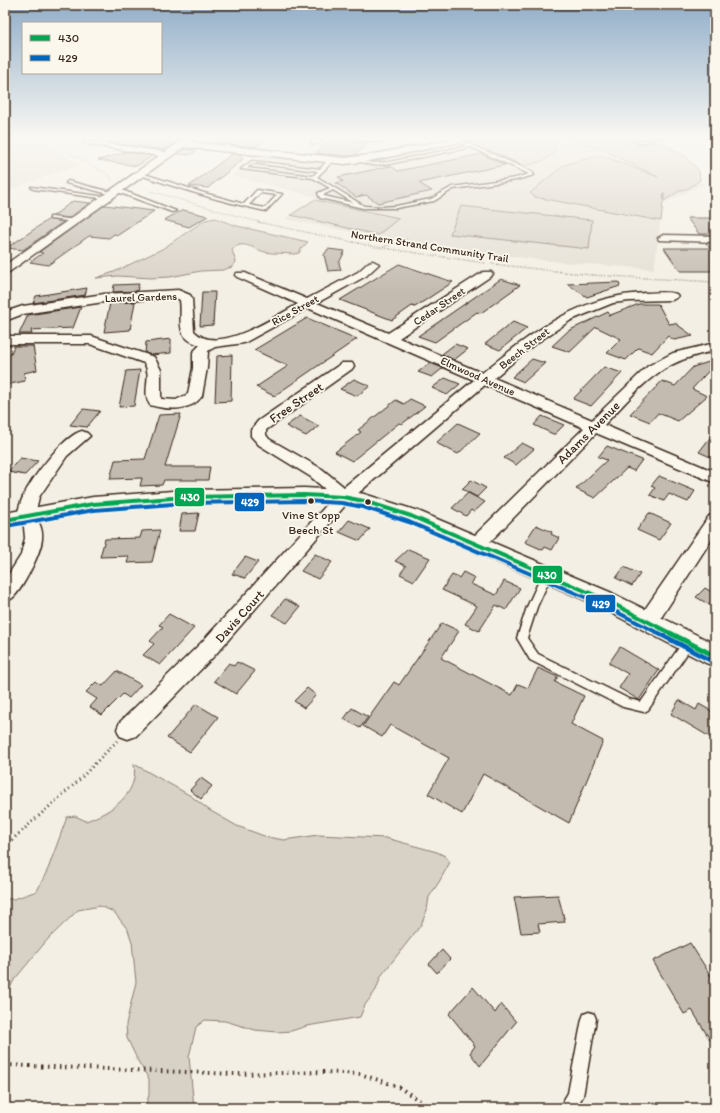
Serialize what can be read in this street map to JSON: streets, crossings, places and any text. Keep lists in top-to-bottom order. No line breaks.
{"streets":{"street":["Laurel Gardens","Cedar Street","Rice Street","Beech Street","Elmwood Avenue","Free Street","Adams Avenue","Davis Court"],"path":["Northern Strand Community Trail"]},"crossings":[["Laurel Gardens","Rice Street"],["Cedar Street","Elmwood Avenue"],["Rice Street","Elmwood Avenue"],["Beech Street","Elmwood Avenue"],["Beech Street","Free Street"],["Beech Street","Davis Court"],["Elmwood Avenue","Adams Avenue"],["Free Street","Davis Court"]],"places":["Vine St opp Beech St"],"lines":["transit line 430","transit line 429"],"legend":["430","429"]}
